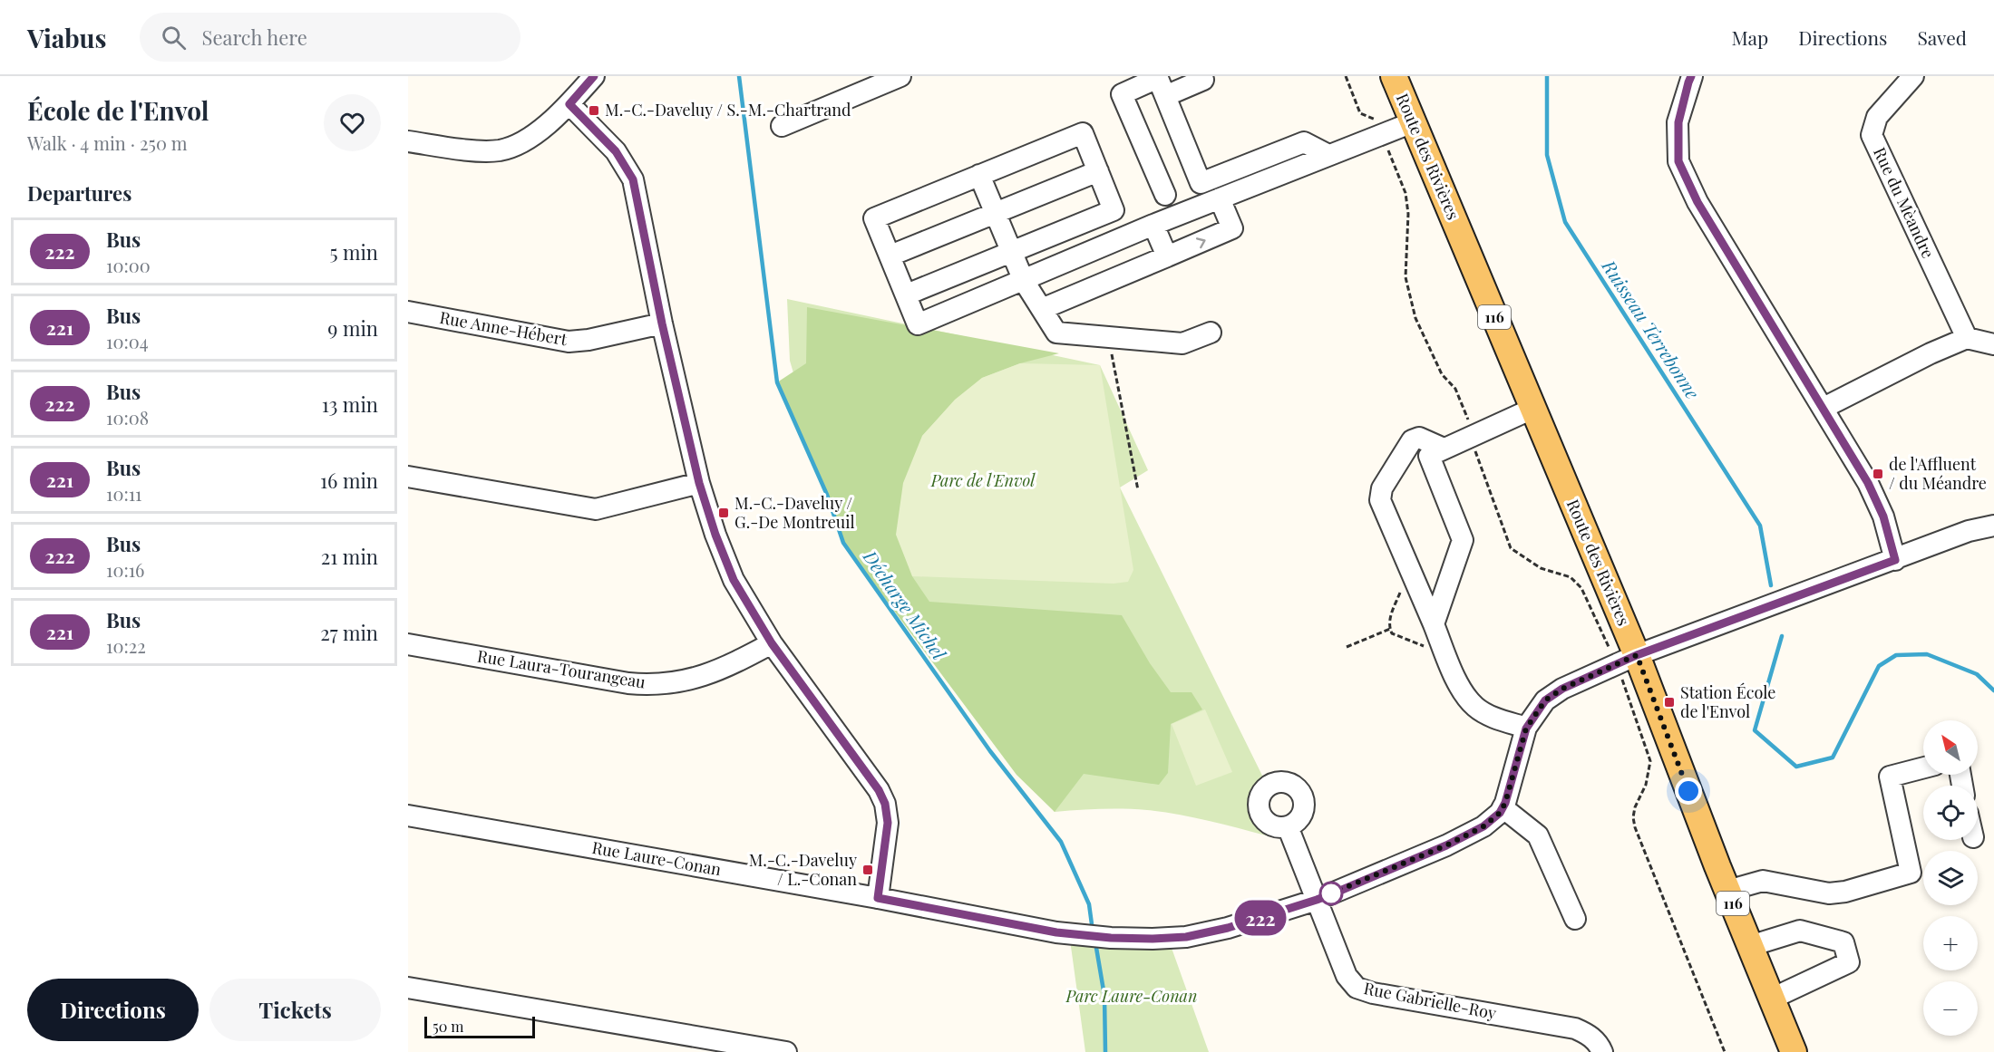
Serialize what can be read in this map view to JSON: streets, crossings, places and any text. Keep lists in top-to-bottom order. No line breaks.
{"streets":{"main road":["Route des Rivières","116"],"street":["Rue du Mèandre","Rue Anne-Hébert","Rue Laura-Tourangeau","Rue Laure-Conan","Rue Gabrielle-Roy"]},"crossings":[["Route des Rivières","Rue Laure-Conan"],["Rue Laure-Conan","Rue Gabrielle-Roy"]],"water":["Ruisseau Terrebonne","Décharge Michel"],"parks":["Parc de l'Envol","Parc Laure-Conan"],"places":{"transit":["M.-C.-Daveluy / S.-M.-Chartrand","de l'Affluent / du Méandre","M.-C.-Daveluy / G.-De Montreuil","Station École de l'Envol","M.-C.-Daveluy / L.-Conan"]},"lines":["bus line 222"],"scale_bar":"50 m","north":"top left","page":{"header":"Viabus","search":"Search here","nav":["Map","Directions","Saved"],"heading":[["École de l'Envol","Walk · 4 min · 250 m"],"Departures"],"on_map":"222","list":[{"mark":"222","name":"Bus","note":"10:00","value":"5 min"},{"mark":"221","name":"Bus","note":"10:04","value":"9 min"},{"mark":"222","name":"Bus","note":"10:08","value":"13 min"},{"mark":"221","name":"Bus","note":"10:11","value":"16 min"},{"mark":"222","name":"Bus","note":"10:16","value":"21 min"},{"mark":"221","name":"Bus","note":"10:22","value":"27 min"}],"map_buttons":["+","−"],"buttons":["Directions","Tickets"],"scale":"50 m"}}
